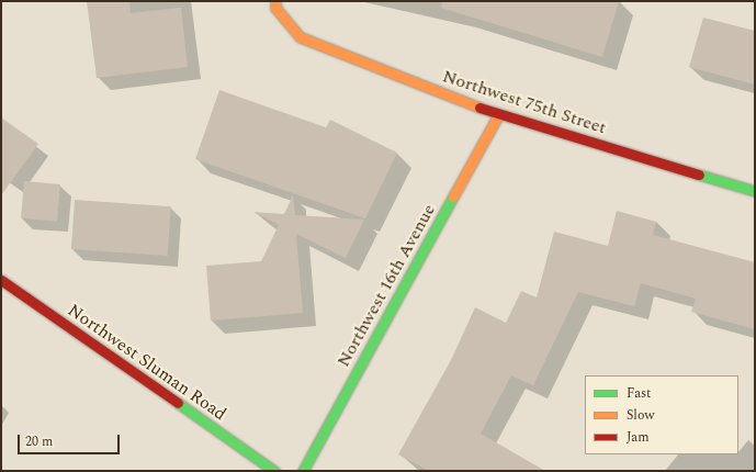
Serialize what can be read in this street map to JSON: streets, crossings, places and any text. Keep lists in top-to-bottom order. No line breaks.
{"streets":{"street":["Northwest 75th Street","Northwest 16th Avenue","Northwest Sluman Road"]},"crossings":[["Northwest 75th Street","Northwest 16th Avenue"]],"legend":["Fast","Slow","Jam"],"scale_bar":"20 m"}
